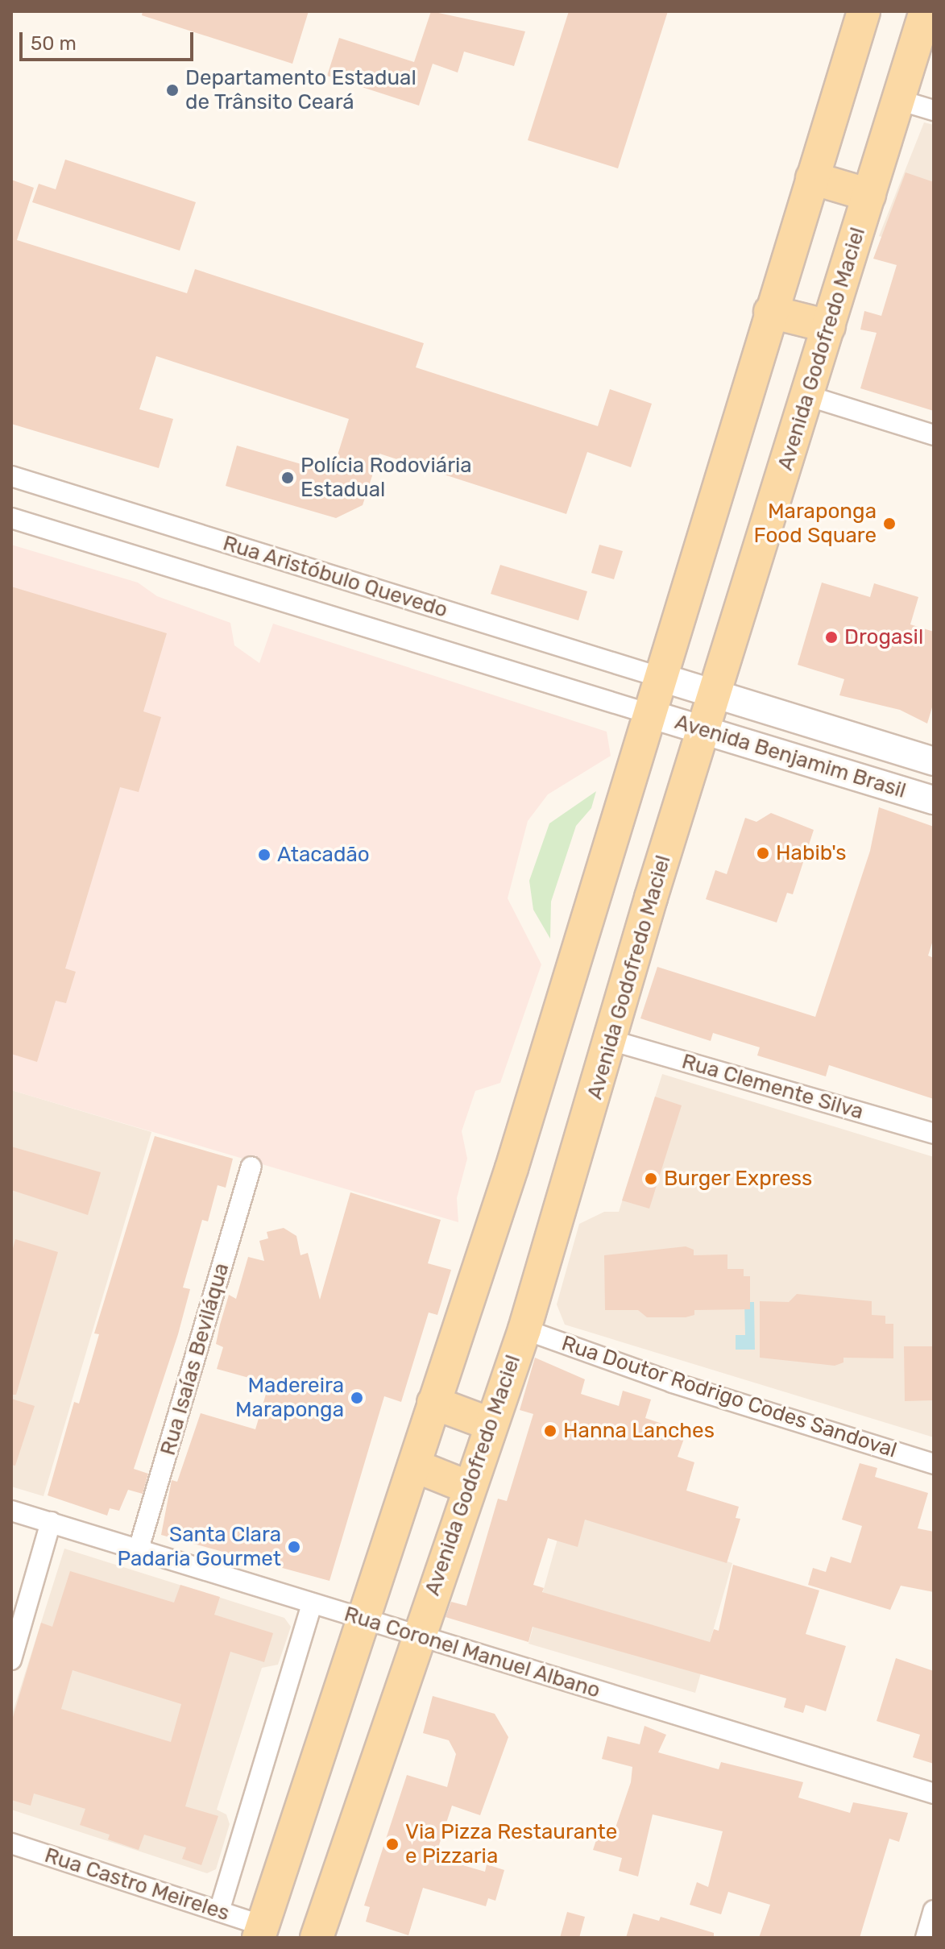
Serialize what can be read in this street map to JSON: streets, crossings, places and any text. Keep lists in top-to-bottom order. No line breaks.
{"streets":{"main road":["Avenida Godofredo Maciel","Avenida Benjamim Brasil"],"street":["Rua Aristóbulo Quevedo","Rua Clemente Silva","Rua Isaías Beviláqua","Rua Doutor Rodrigo Codes Sandoval","Rua Coronel Manuel Albano","Rua Castro Meireles"]},"crossings":[["Avenida Godofredo Maciel","Avenida Benjamim Brasil"],["Avenida Godofredo Maciel","Rua Clemente Silva"],["Avenida Godofredo Maciel","Rua Doutor Rodrigo Codes Sandoval"],["Avenida Godofredo Maciel","Rua Coronel Manuel Albano"],["Rua Aristóbulo Quevedo","Avenida Benjamim Brasil"],["Rua Isaías Beviláqua","Rua Coronel Manuel Albano"]],"places":["Departamento Estadual de Trânsito Ceará","Polícia Rodoviária Estadual","Maraponga Food Square","Drogasil","Habib's","Atacadão","Burger Express","Madereira Maraponga","Hanna Lanches","Santa Clara Padaria Gourmet","Via Pizza Restaurante e Pizzaria"],"scale_bar":"50 m"}
